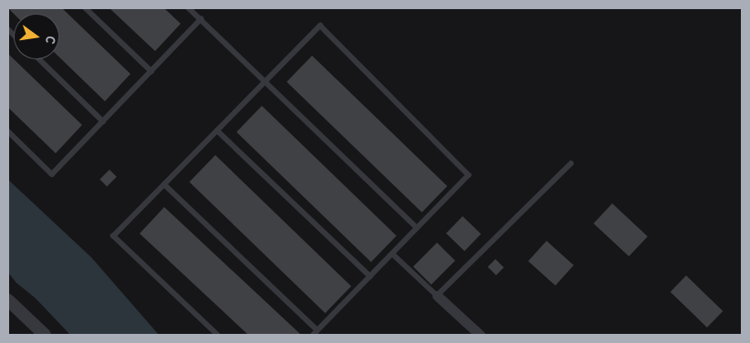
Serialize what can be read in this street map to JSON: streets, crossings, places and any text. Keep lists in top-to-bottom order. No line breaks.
{"north":"right"}
